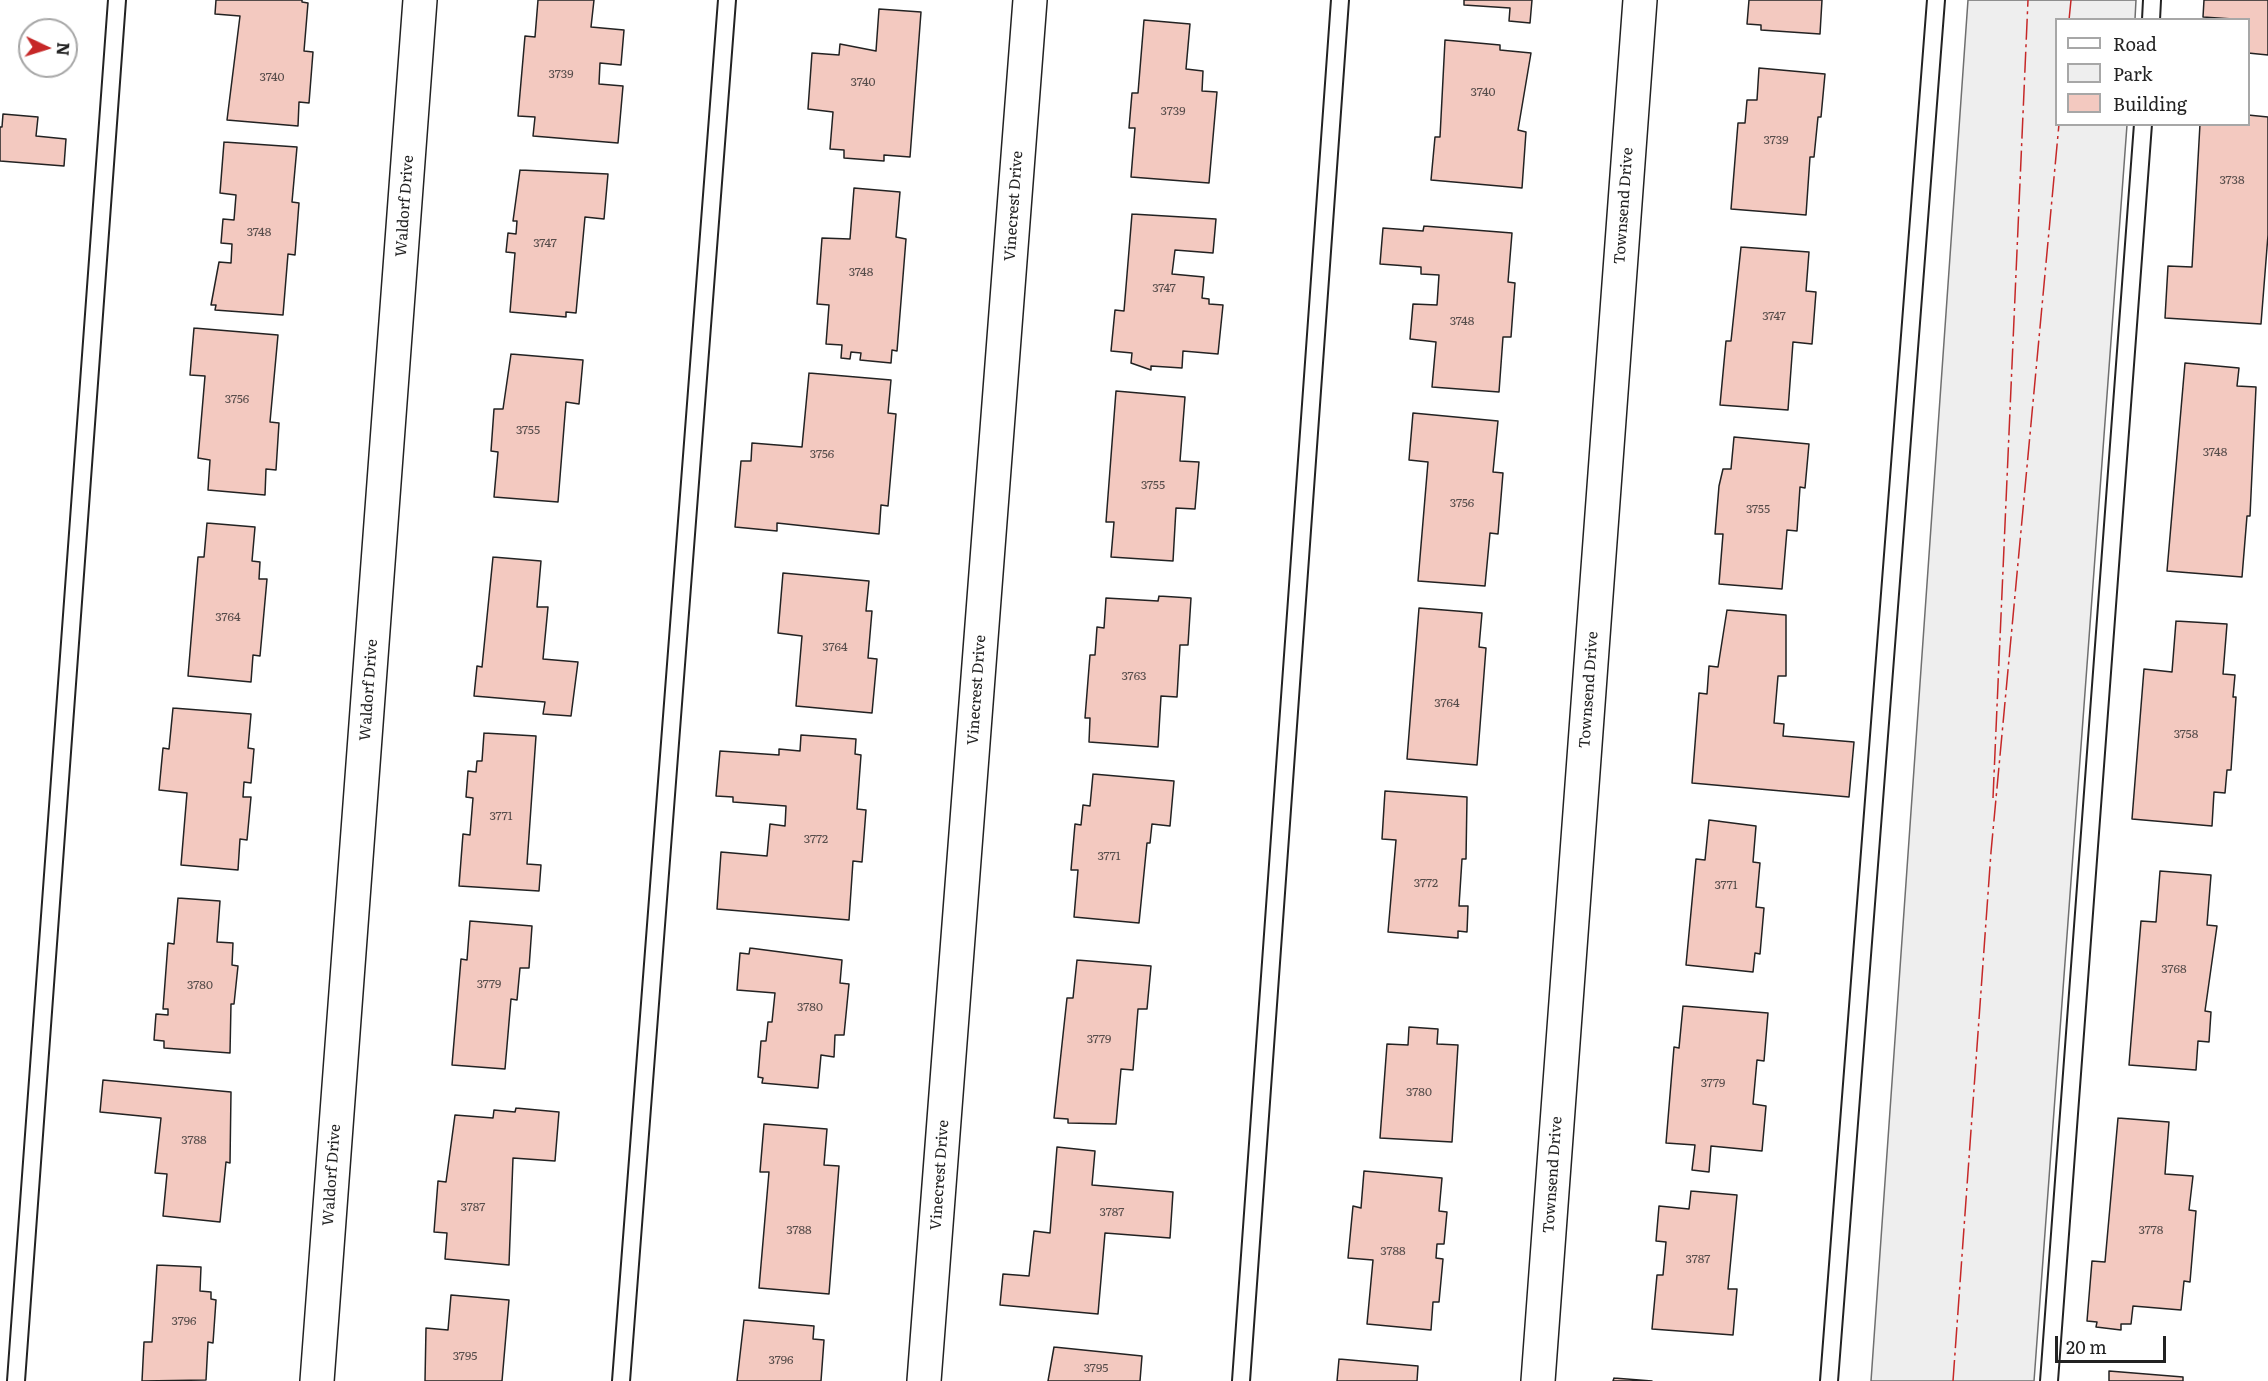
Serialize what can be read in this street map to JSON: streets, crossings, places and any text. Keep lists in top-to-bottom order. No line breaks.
{"streets":{"street":["Waldorf Drive","Vinecrest Drive","Townsend Drive"]},"house_numbers":["3739","3740","3740","3740","3739","3739","3738","3748","3747","3748","3747","3747","3748","3756","3755","3748","3756","3755","3756","3755","3764","3764","3763","3764","3758","3771","3772","3771","3772","3771","3768","3779","3780","3780","3779","3779","3780","3788","3787","3787","3788","3778","3788","3787","3796","3795","3796","3795"],"legend":["Road","Park","Building"],"scale_bar":"20 m","north":"right"}
